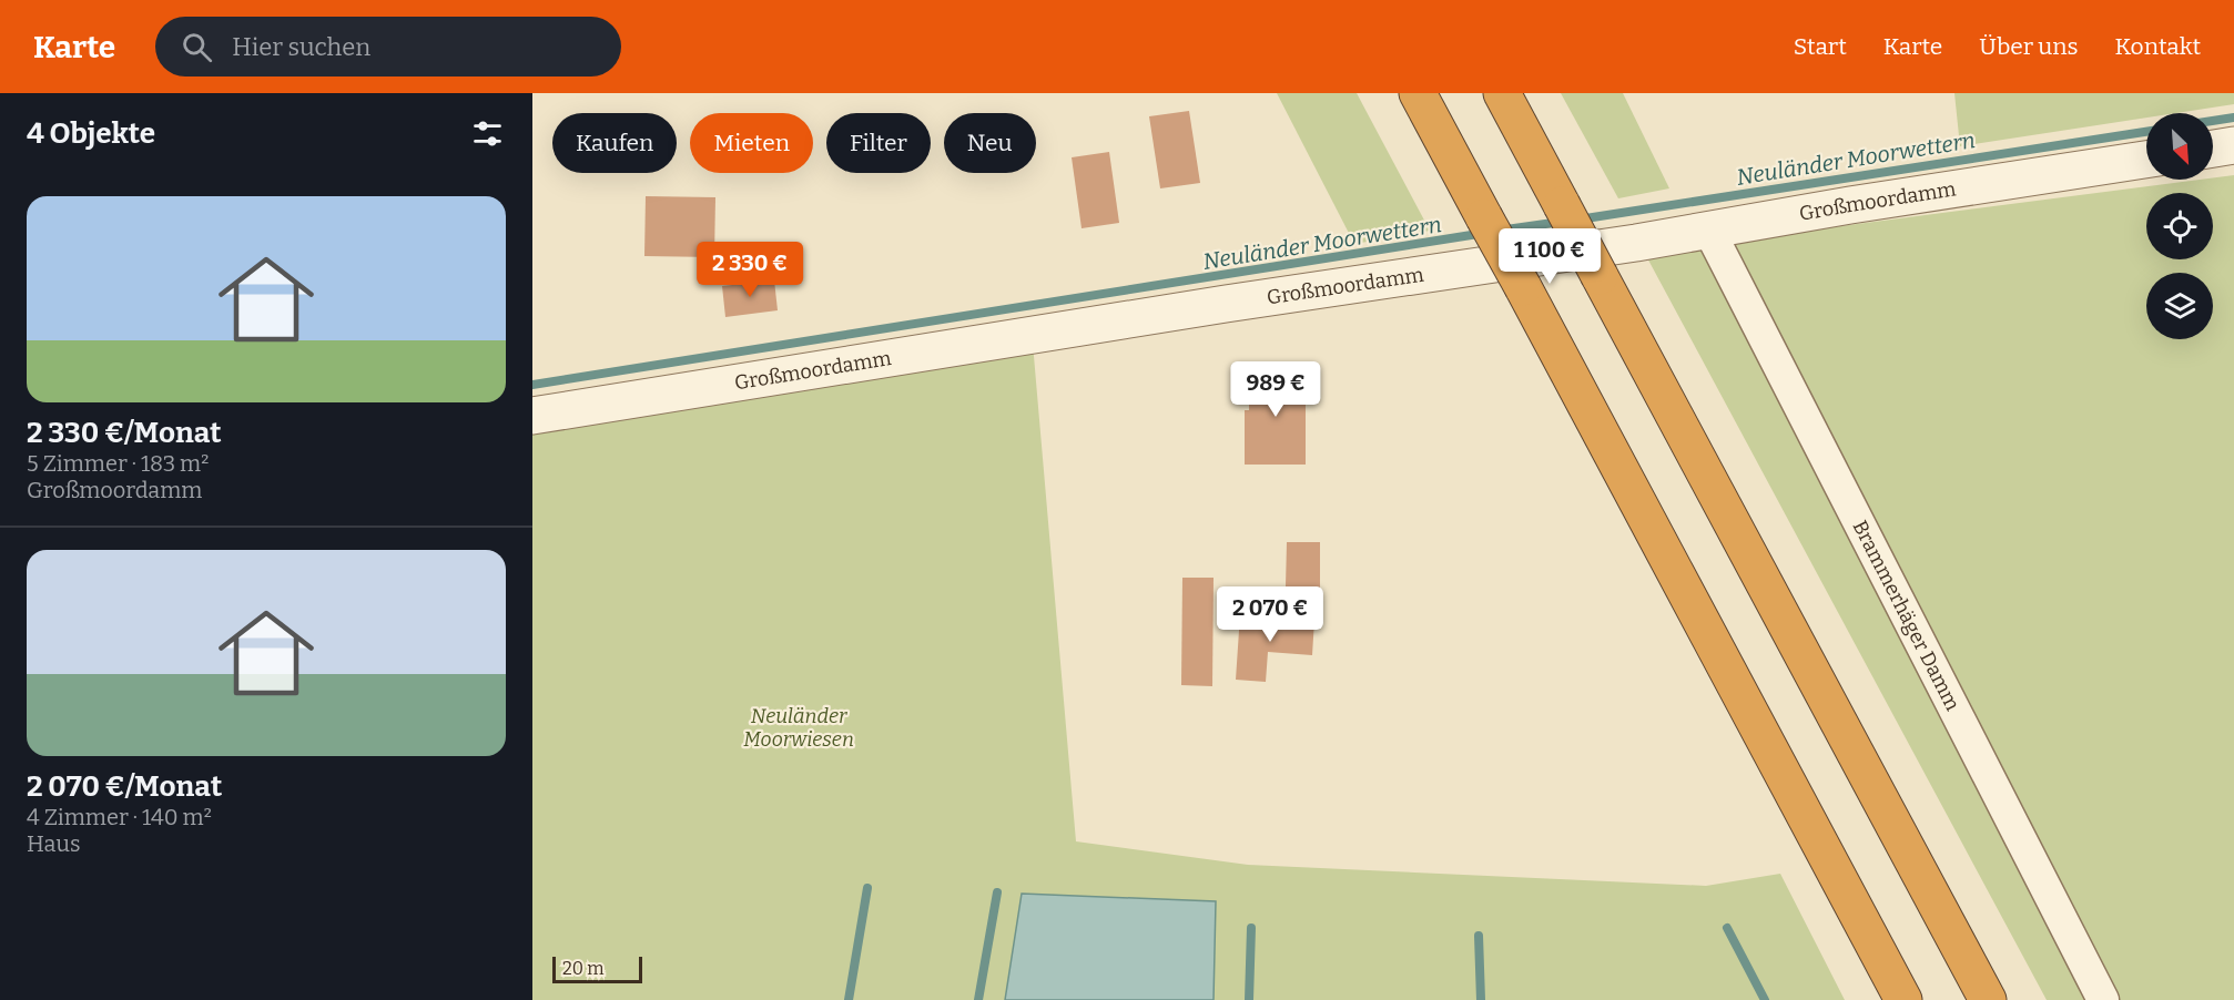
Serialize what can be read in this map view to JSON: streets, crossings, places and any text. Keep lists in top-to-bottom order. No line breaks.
{"streets":{"street":["Großmoordamm","Brammerhäger Damm"]},"crossings":[["Großmoordamm","Brammerhäger Damm"]],"water":["Neuländer Moorwettern"],"parks":["Neuländer Moorwiesen"],"scale_bar":"20 m","north":"bottom right","page":{"header":"Karte","search":"Hier suchen","nav":["Start","Karte","Über uns","Kontakt"],"heading":"4 Objekte","chip":["Kaufen","Mieten","Filter","Neu"],"list":[{"name":"2 330 €/Monat","note":"5 Zimmer · 183 m² · Großmoordamm"},{"name":"2 070 €/Monat","note":"4 Zimmer · 140 m² · Haus"}],"price":["1 100 €","2 330 €","989 €","2 070 €"],"scale":"20 m"}}
